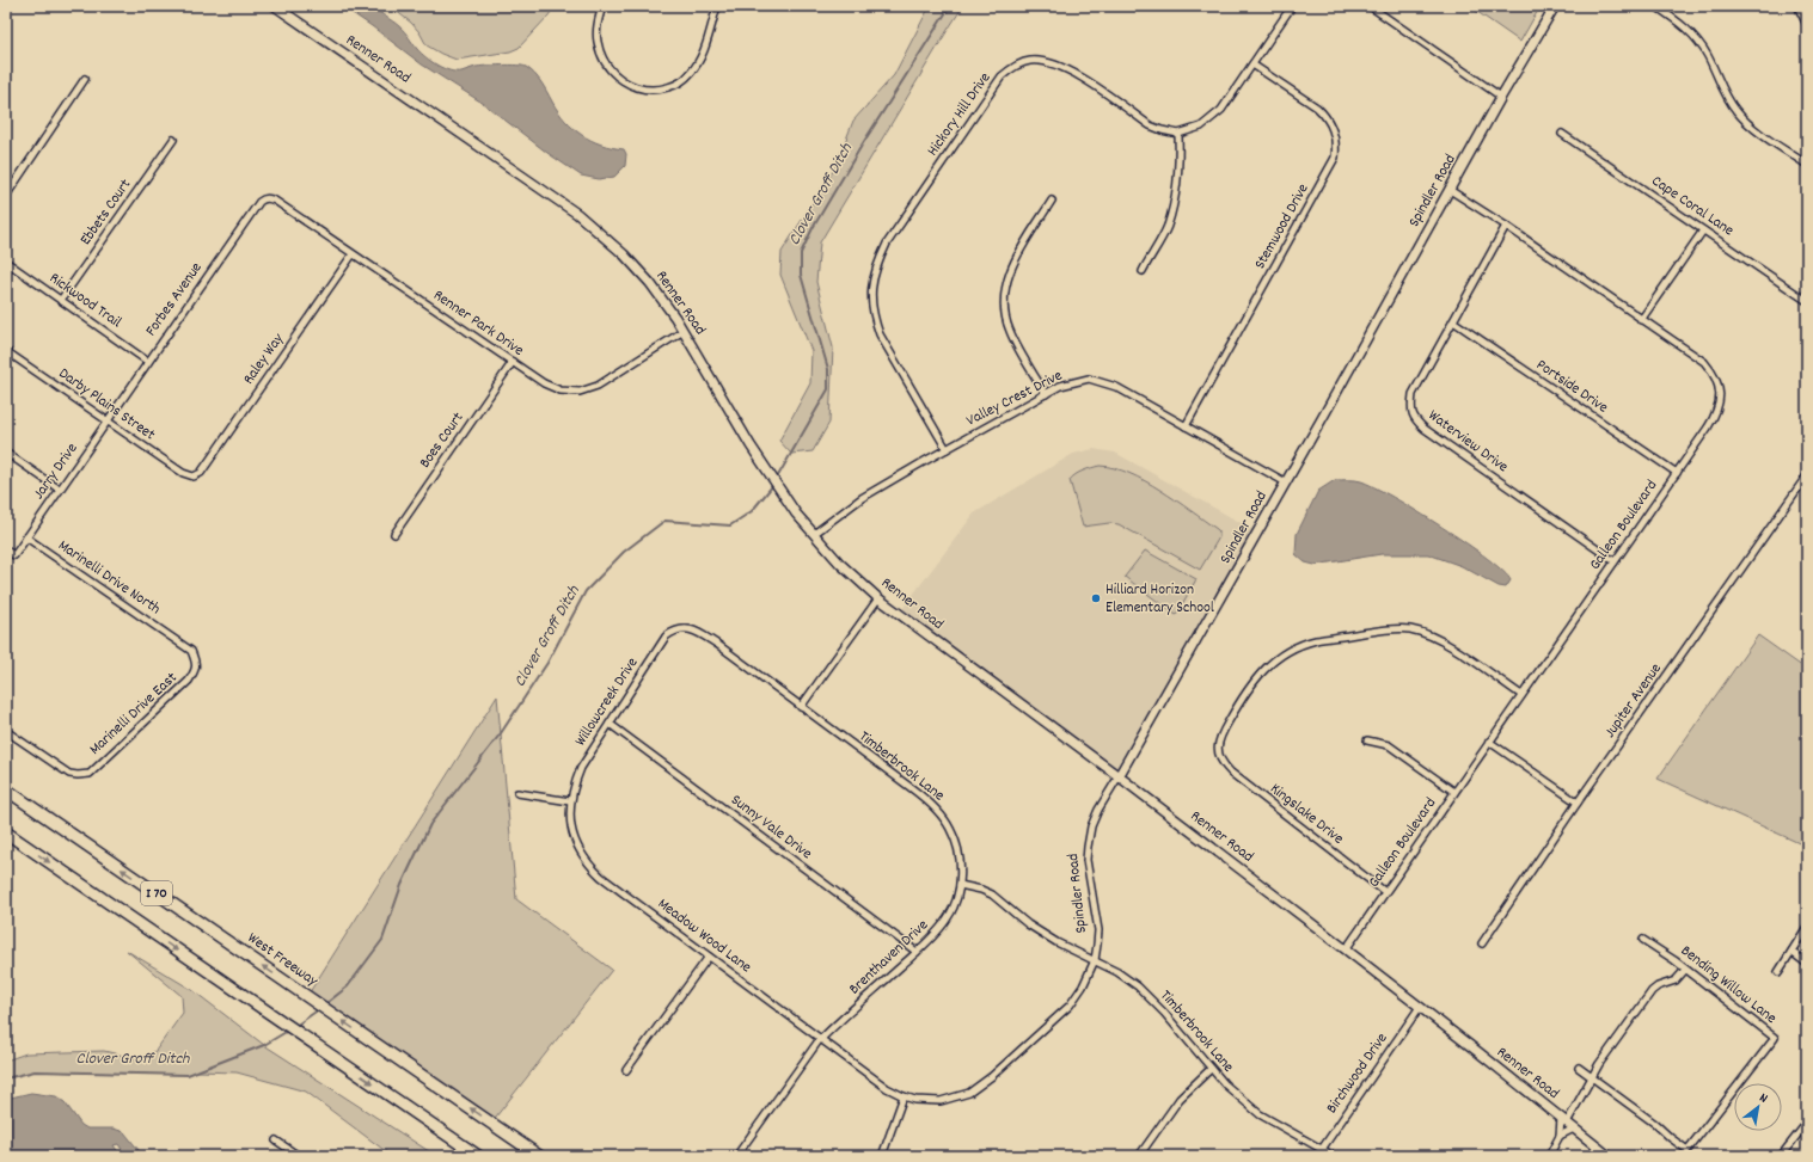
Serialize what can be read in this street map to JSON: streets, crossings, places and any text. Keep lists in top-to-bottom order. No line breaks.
{"streets":{"highway":["I 70","West Freeway"],"main road":["Renner Road","Spindler Road"],"street":["Hickory Hill Drive","Cape Coral Lane","Ebbets Court","Stemwood Drive","Forbes Avenue","Rickwood Trail","Renner Park Drive","Raley Way","Portside Drive","Valley Crest Drive","Darby Plains Street","Boes Court","Waterview Drive","Jarry Drive","Galleon Boulevard","Marinelli Drive North","Jupiter Avenue","Willowcreek Drive","Marinelli Drive East","Timberbrook Lane","Kingslake Drive","Sunny Vale Drive","Meadow Wood Lane","Brenthaven Drive","Bending Willow Lane","Birchwood Drive"]},"crossings":[["Renner Road","Spindler Road"],["Renner Road","Renner Park Drive"],["Renner Road","Valley Crest Drive"],["Renner Road","Galleon Boulevard"],["Renner Road","Birchwood Drive"],["Hickory Hill Drive","Valley Crest Drive"],["Spindler Road","Valley Crest Drive"],["Spindler Road","Galleon Boulevard"],["Spindler Road","Timberbrook Lane"],["Spindler Road","Meadow Wood Lane"],["Ebbets Court","Rickwood Trail"],["Stemwood Drive","Valley Crest Drive"],["Forbes Avenue","Rickwood Trail"],["Forbes Avenue","Renner Park Drive"],["Forbes Avenue","Darby Plains Street"],["Forbes Avenue","Jarry Drive"],["Renner Park Drive","Raley Way"],["Renner Park Drive","Boes Court"],["Raley Way","Darby Plains Street"],["Portside Drive","Waterview Drive"],["Portside Drive","Galleon Boulevard"],["Darby Plains Street","Jarry Drive"],["Waterview Drive","Galleon Boulevard"],["Jarry Drive","Marinelli Drive North"],["Galleon Boulevard","Kingslake Drive"],["Marinelli Drive North","Marinelli Drive East"],["Willowcreek Drive","Timberbrook Lane"],["Willowcreek Drive","Sunny Vale Drive"],["Willowcreek Drive","Meadow Wood Lane"],["Timberbrook Lane","Brenthaven Drive"],["Timberbrook Lane","Birchwood Drive"],["Sunny Vale Drive","Brenthaven Drive"],["Meadow Wood Lane","Brenthaven Drive"]],"water":["Clover Groff Ditch"],"places":["Hilliard Horizon Elementary School"],"north":"top right"}
